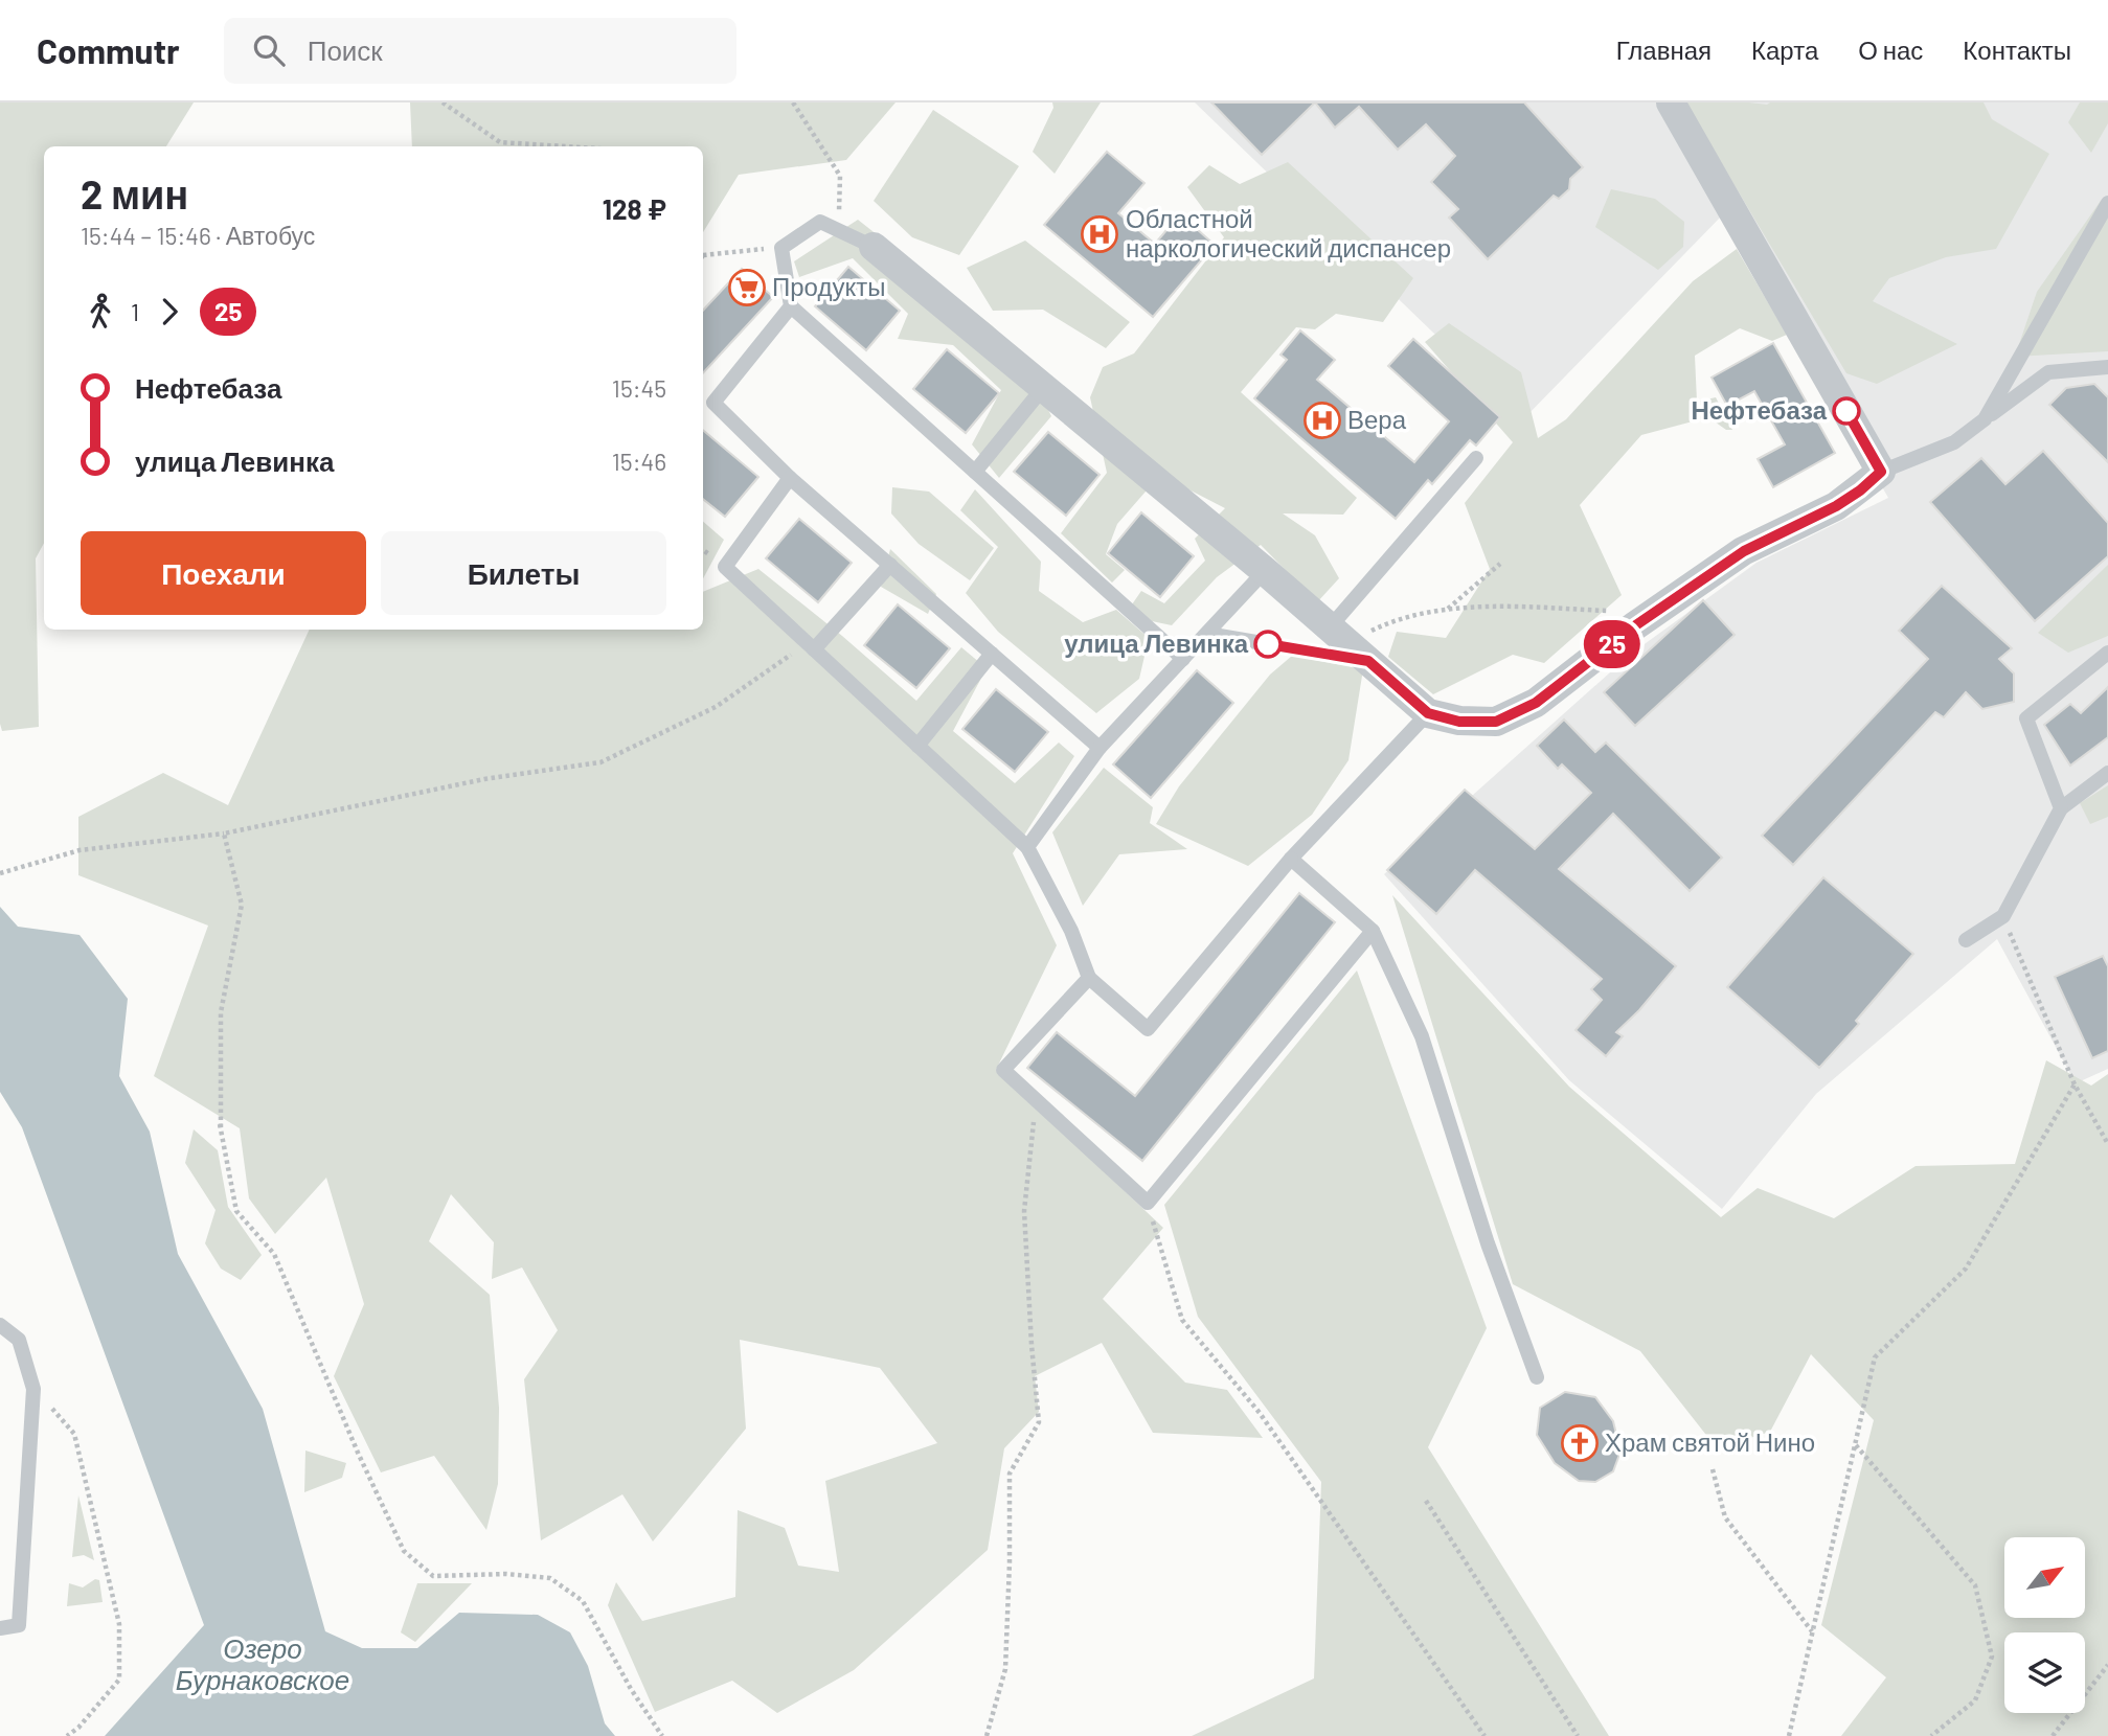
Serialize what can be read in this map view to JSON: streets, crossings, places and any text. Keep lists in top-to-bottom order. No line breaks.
{"water":["Озеро Бурнаковское"],"places":{"hospital":["Областной наркологический диспансер","Вера"],"supermarket":["Продукты"],"other":["Нефтебаза","улица Левинка"],"church":["Храм святой Нино"]},"lines":["bus line 25"],"north":"top right","page":{"header":"Commutr","search":"Поиск","nav":["Главная","Карта","О нас","Контакты"],"on_map":"25","heading":["2 мин","15:44 – 15:46 · Автобус","128 ₽"],"legs":["1","25"],"list":[{"name":"Нефтебаза","value":"15:45"},{"name":"улица Левинка","value":"15:46"}],"buttons":["Поехали","Билеты"]}}
